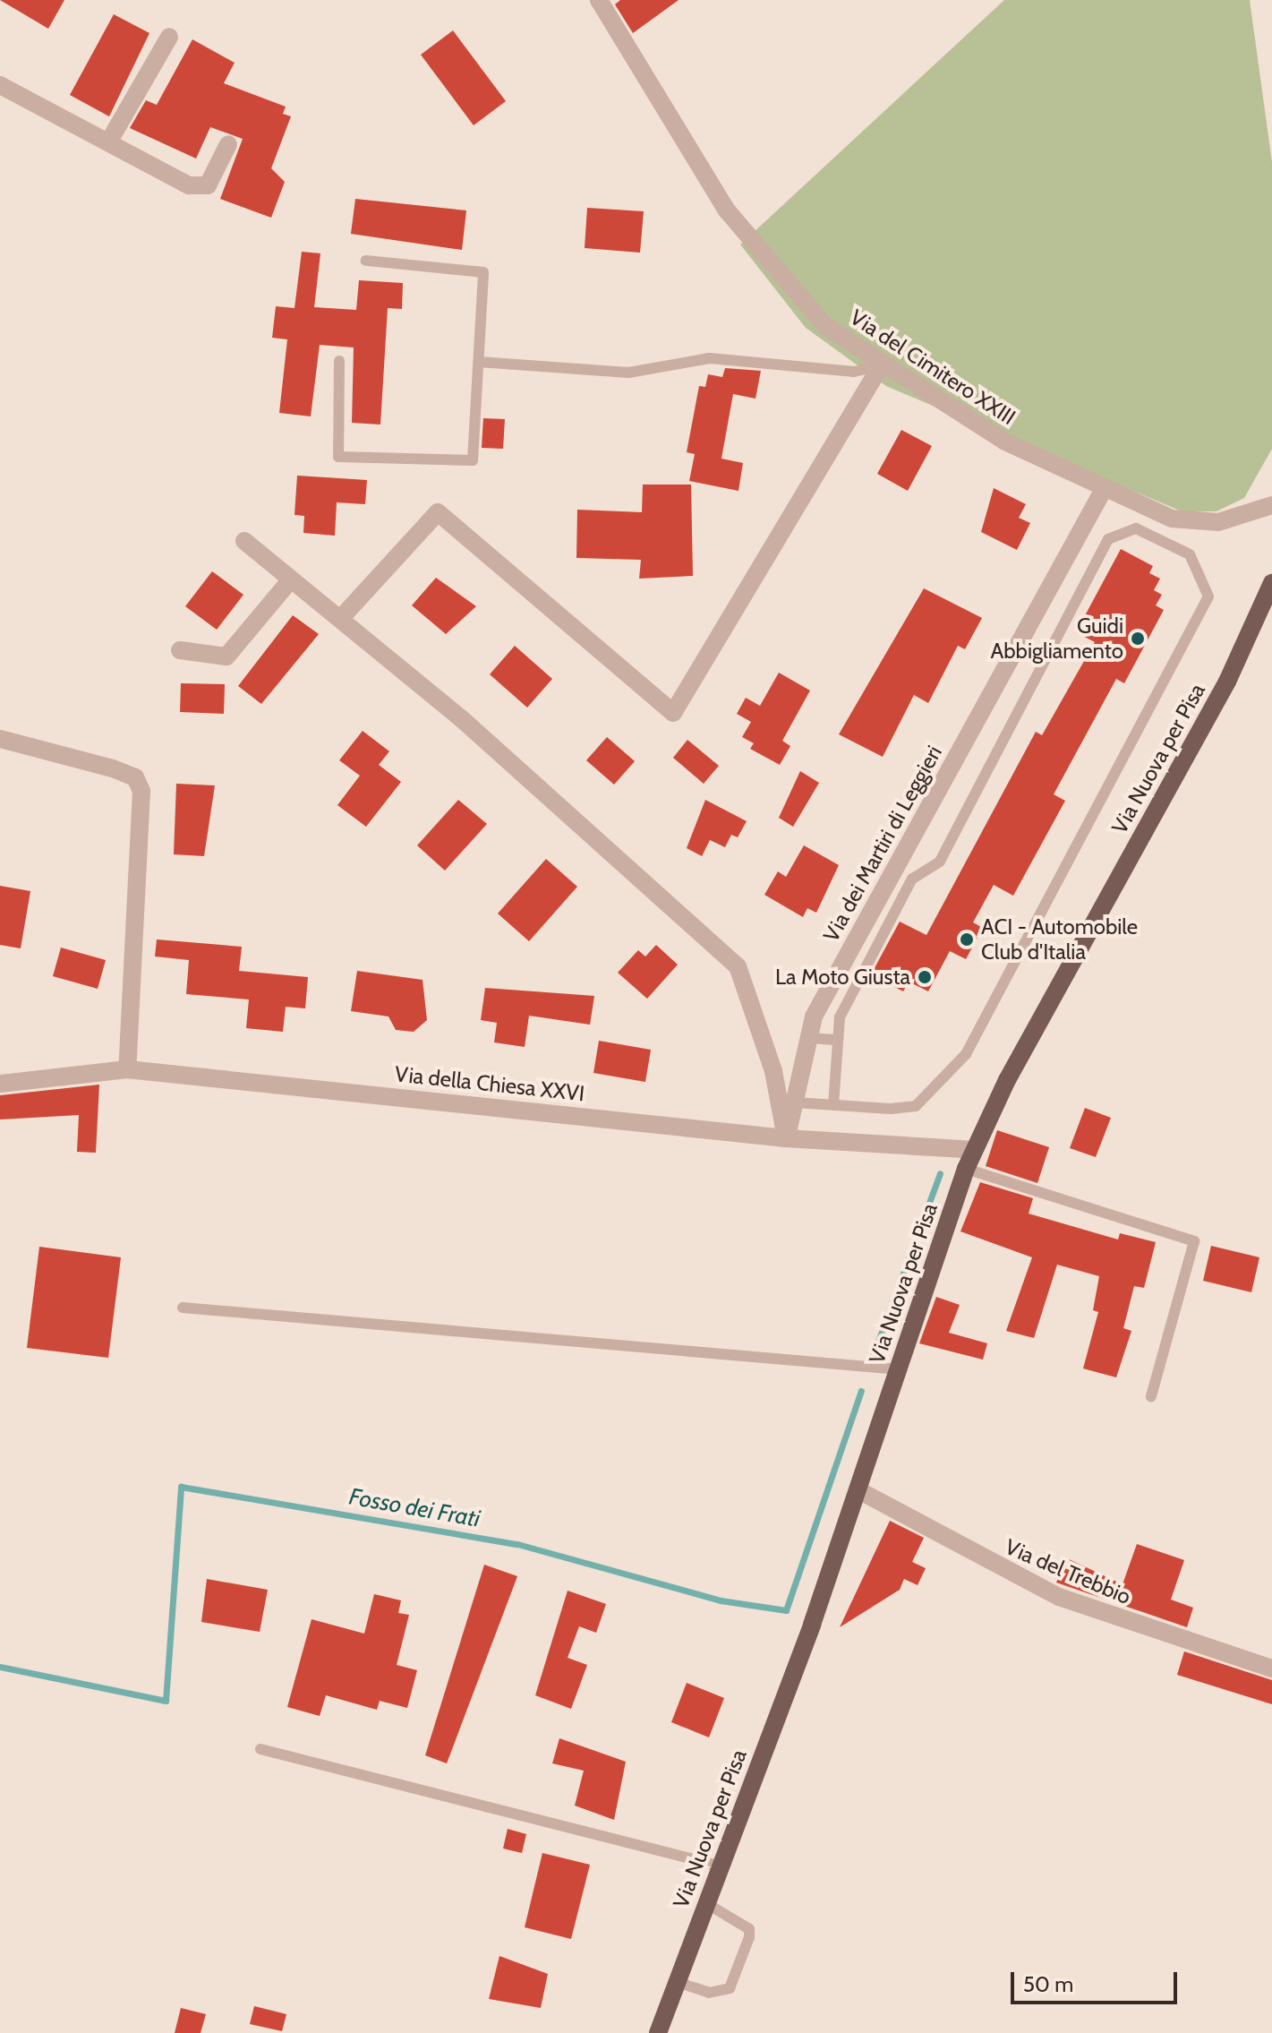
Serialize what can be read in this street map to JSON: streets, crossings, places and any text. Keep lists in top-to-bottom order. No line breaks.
{"streets":{"main road":["Via Nuova per Pisa"],"street":["Via del Cimitero XXIII","Via dei Martiri di Leggieri","Via della Chiesa XXVI","Via del Trebbio"]},"crossings":[["Via del Cimitero XXIII","Via dei Martiri di Leggieri"],["Via Nuova per Pisa","Via della Chiesa XXVI"],["Via Nuova per Pisa","Via del Trebbio"],["Via dei Martiri di Leggieri","Via della Chiesa XXVI"]],"water":["Fosso dei Frati"],"places":["Guidi Abbigliamento","ACI - Automobile Club d'Italia","La Moto Giusta"],"scale_bar":"50 m"}
